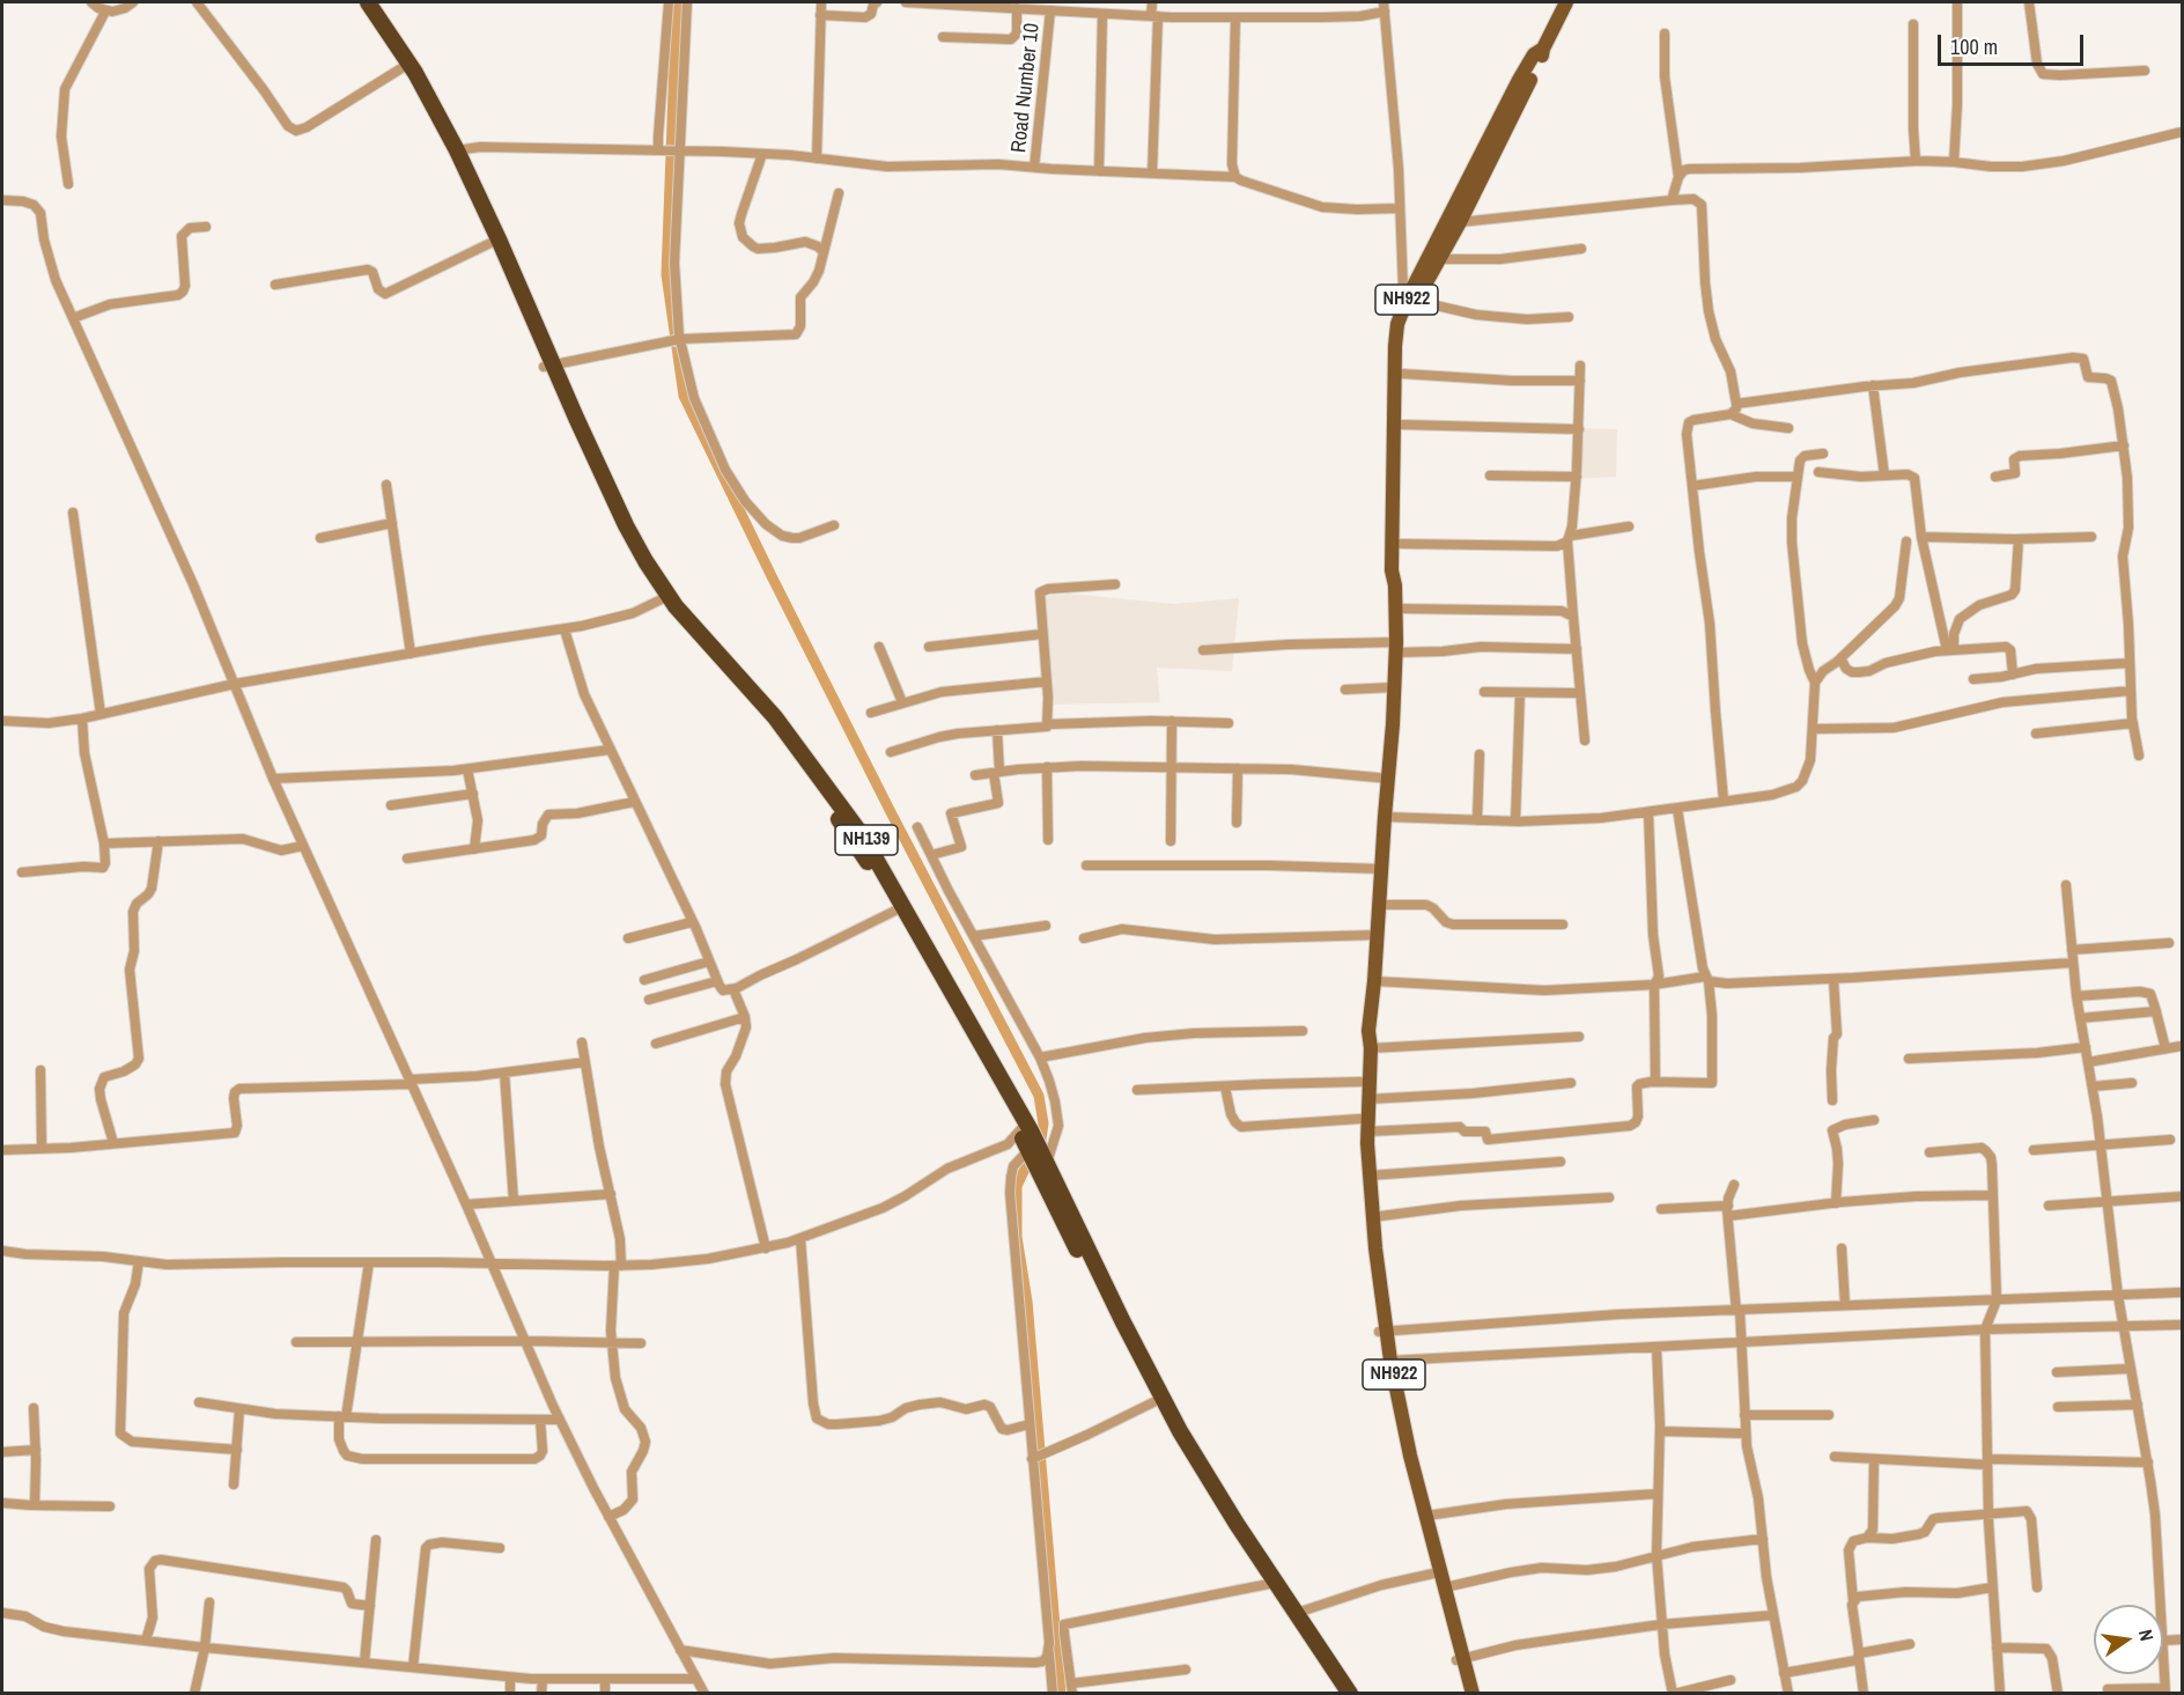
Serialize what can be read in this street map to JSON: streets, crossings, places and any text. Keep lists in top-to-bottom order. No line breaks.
{"streets":{"highway":["NH139"],"main road":["NH922"],"street":["Road Number 10"]},"scale_bar":"100 m","north":"right"}
